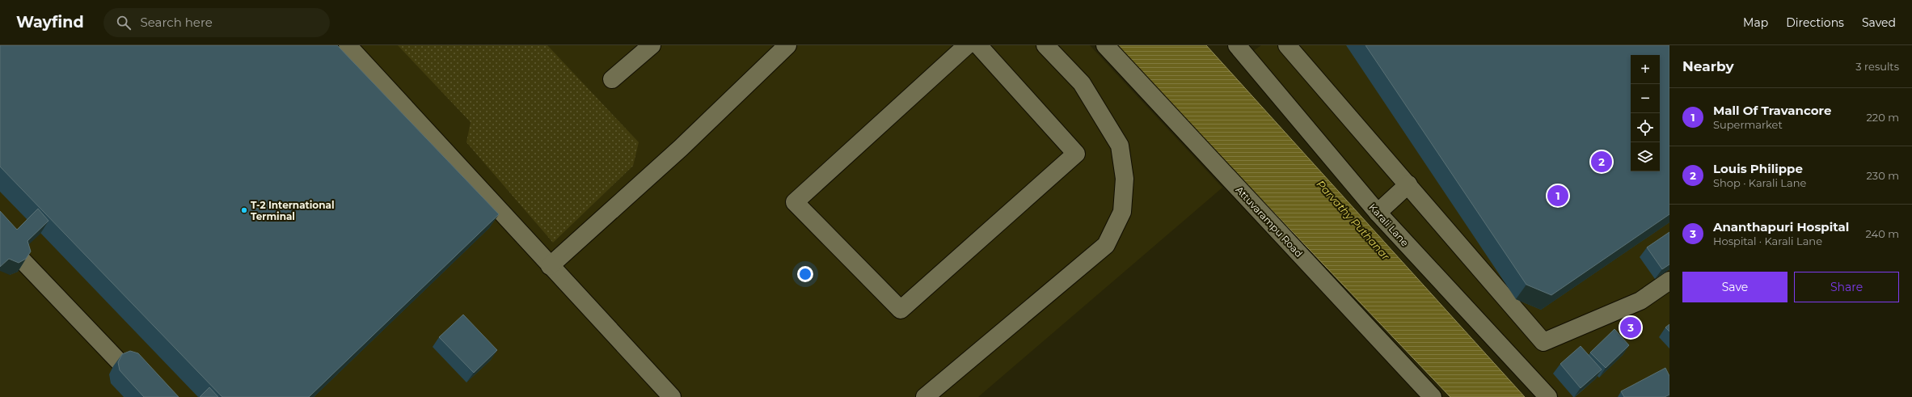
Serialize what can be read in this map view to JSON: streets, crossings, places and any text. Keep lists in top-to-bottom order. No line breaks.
{"streets":{"street":["Attuvarampu Road","Karali Lane"]},"water":["Parvathy Puthanar"],"places":["T-2 International Terminal"],"page":{"header":"Wayfind","search":"Search here","nav":["Map","Directions","Saved"],"heading":["Nearby","3 results"],"map_buttons":["+","−"],"list":[{"mark":"1","name":"Mall Of Travancore","note":"Supermarket","value":"220 m"},{"mark":"2","name":"Louis Philippe","note":"Shop · Karali Lane","value":"230 m"},{"mark":"3","name":"Ananthapuri Hospital","note":"Hospital · Karali Lane","value":"240 m"}],"pins":["2","1","3"],"buttons":["Save","Share"]}}
